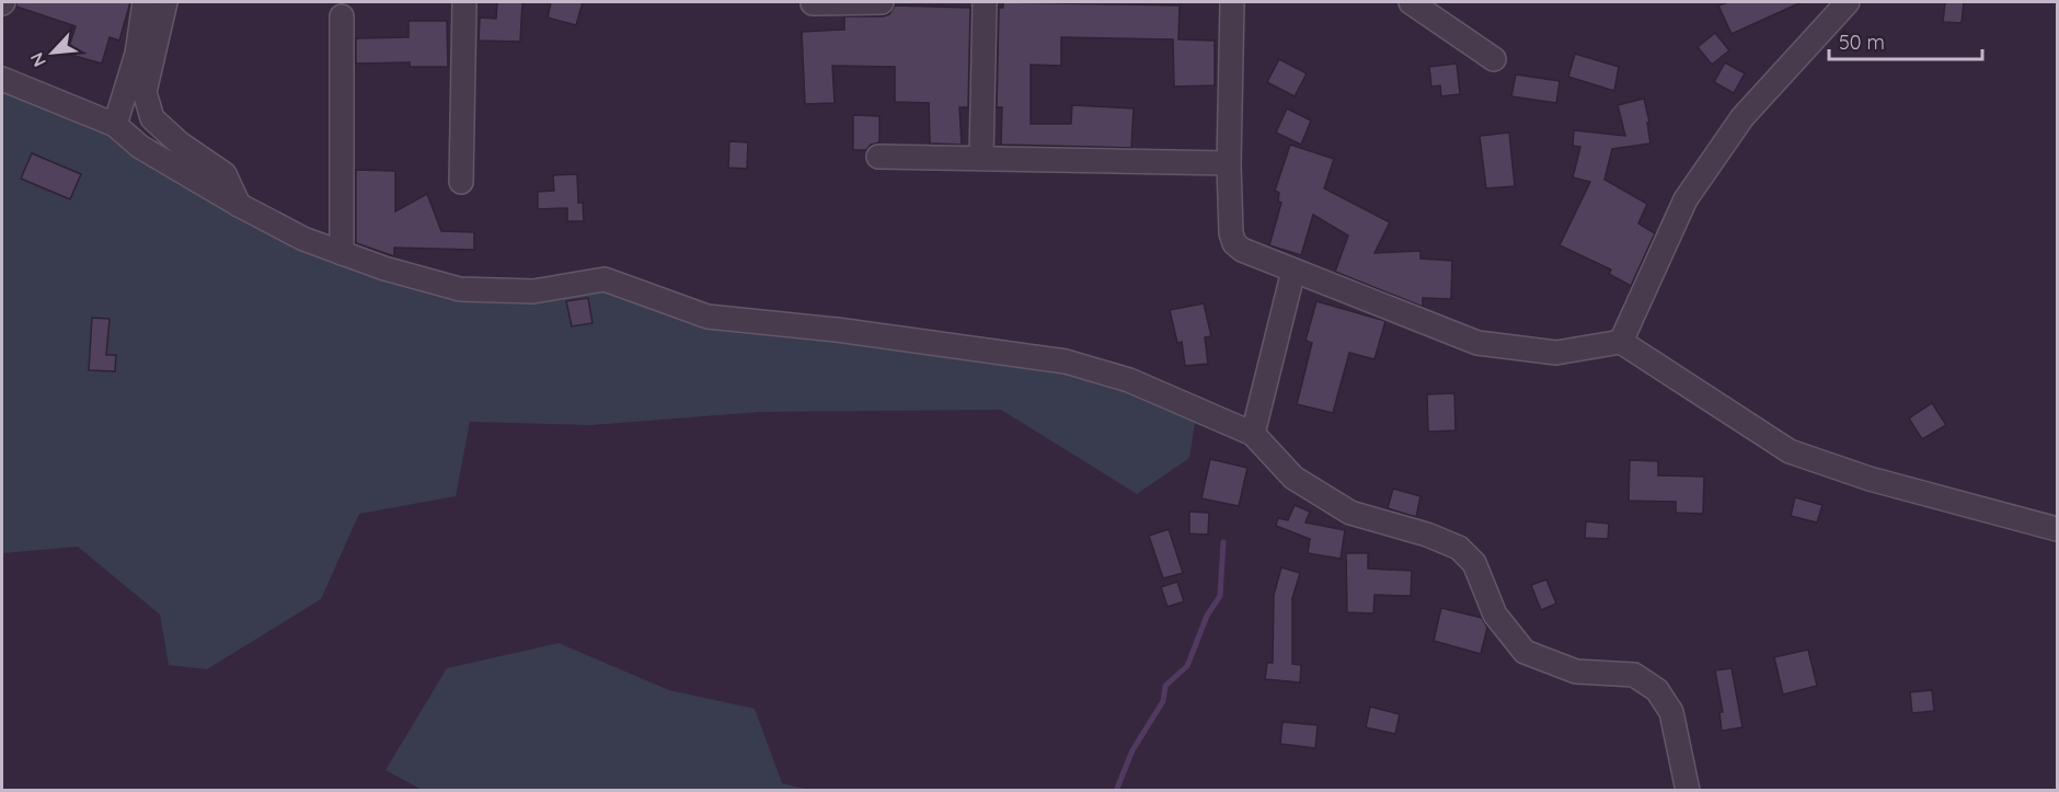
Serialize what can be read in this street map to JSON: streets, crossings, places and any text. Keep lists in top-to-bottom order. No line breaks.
{"scale_bar":"50 m","north":"bottom left"}
